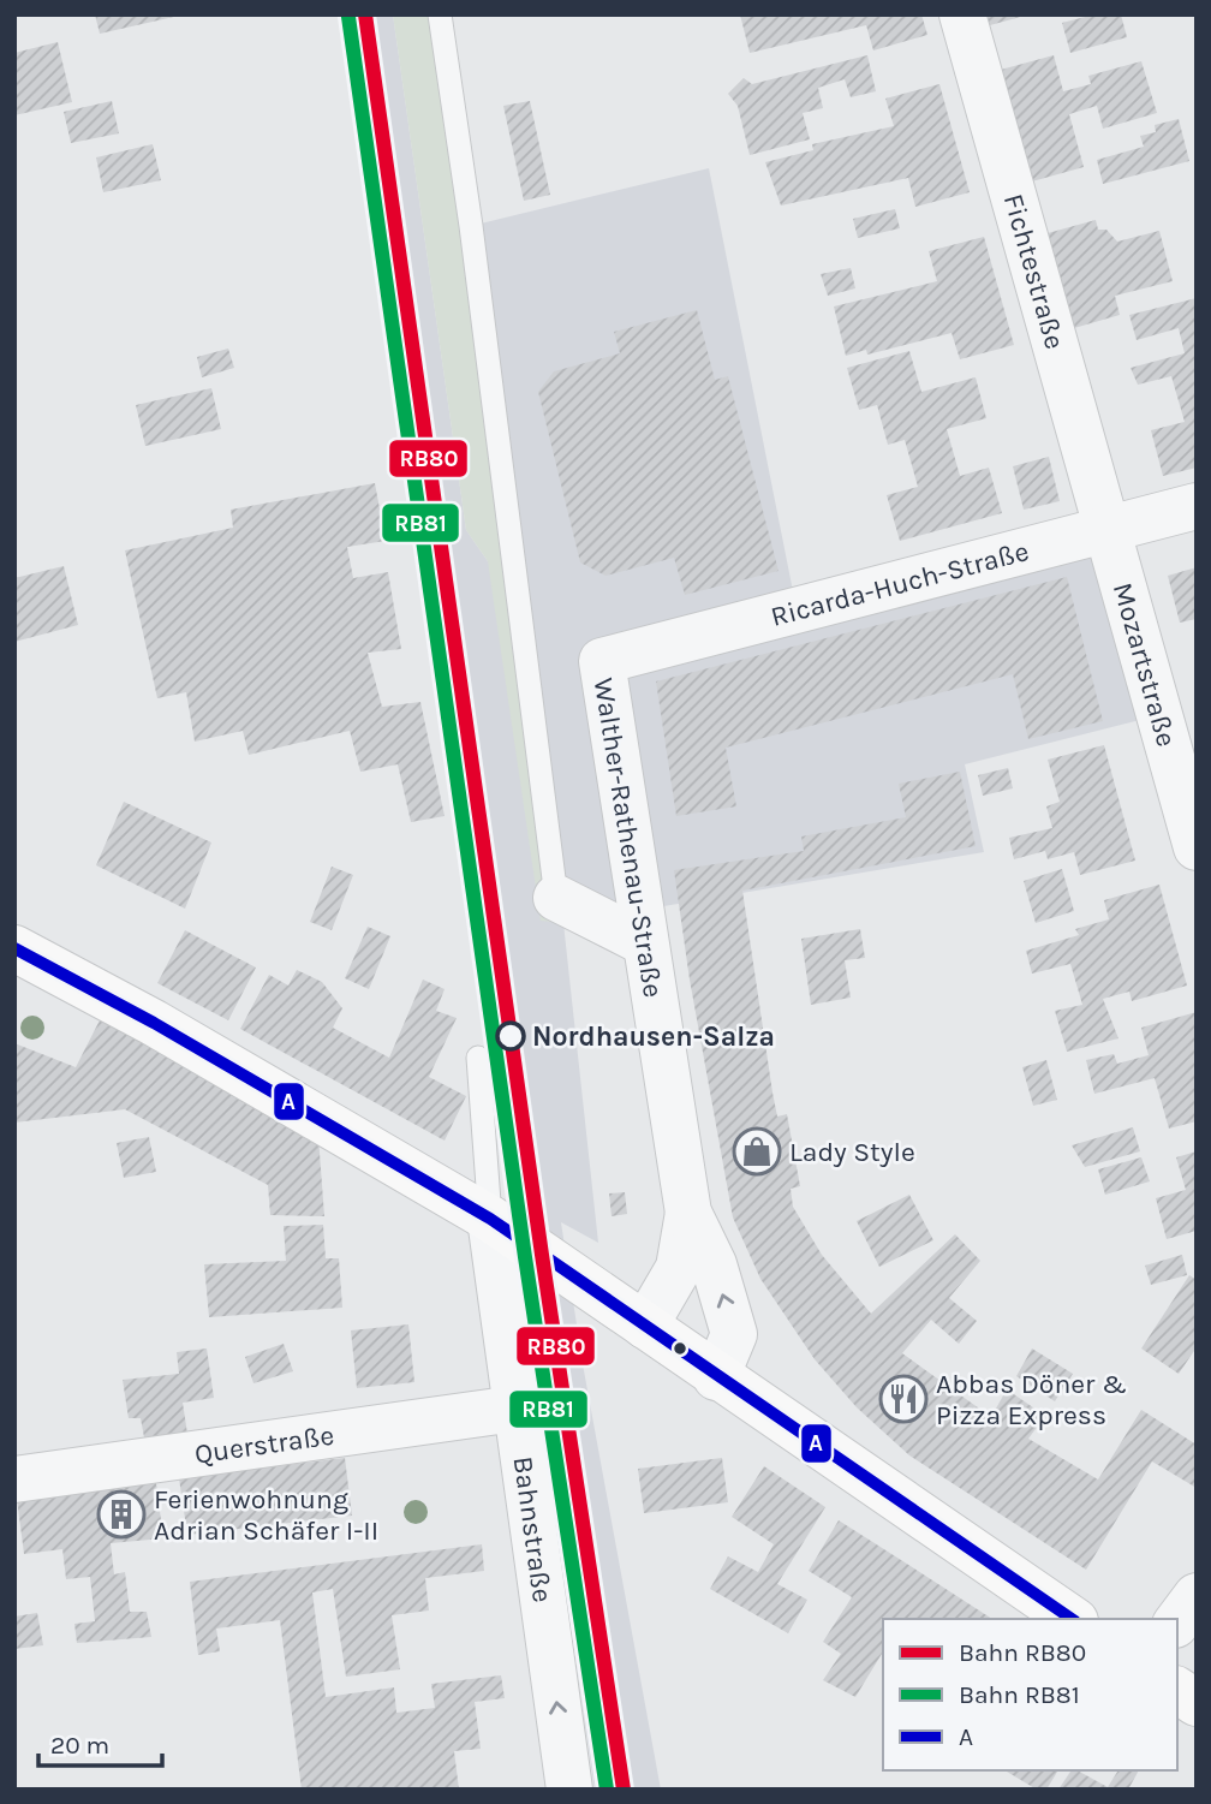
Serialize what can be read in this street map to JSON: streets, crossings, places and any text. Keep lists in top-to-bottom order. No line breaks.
{"streets":{"street":["Fichtestraße","Ricarda-Huch-Straße","Mozartstraße","Walther-Rathenau-Straße","Querstraße","Bahnstraße"]},"crossings":[["Fichtestraße","Ricarda-Huch-Straße"],["Fichtestraße","Mozartstraße"],["Ricarda-Huch-Straße","Mozartstraße"],["Ricarda-Huch-Straße","Walther-Rathenau-Straße"],["Querstraße","Bahnstraße"]],"one_way":["Bahnstraße"],"places":{"other":["Nordhausen-Salza"],"shop":["Lady Style"],"restaurant":["Abbas Döner & Pizza Express"],"building":["Ferienwohnung Adrian Schäfer I-II"]},"lines":["rail line RB80","rail line RB81","transit line A"],"legend":["Bahn RB80","Bahn RB81","A"],"scale_bar":"20 m"}
